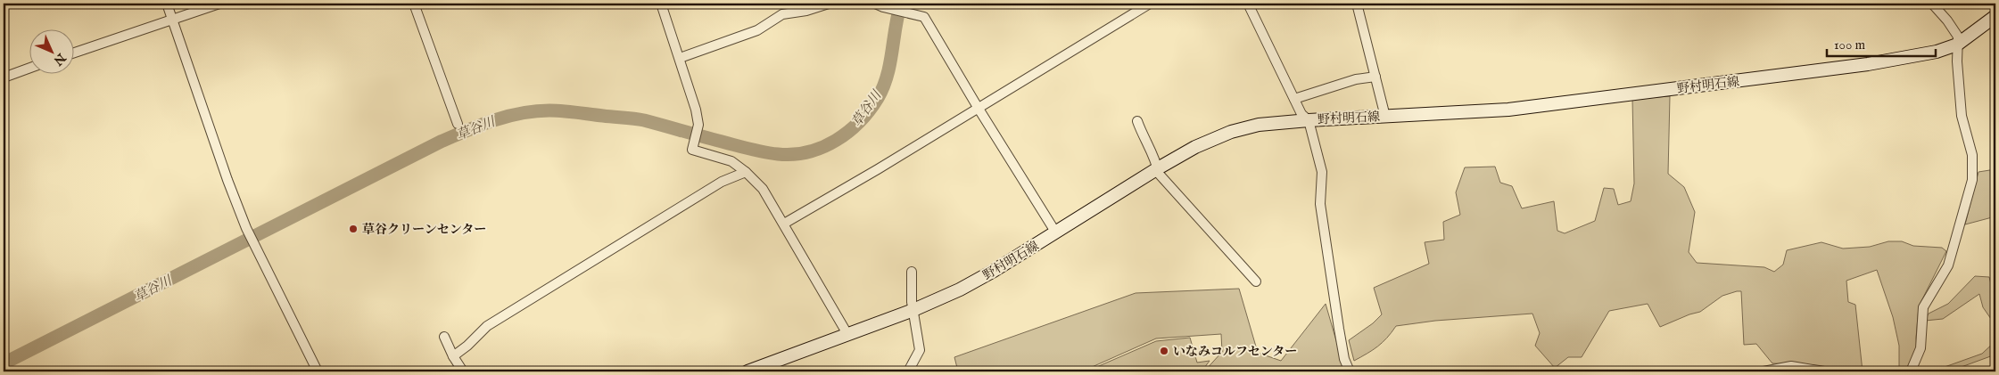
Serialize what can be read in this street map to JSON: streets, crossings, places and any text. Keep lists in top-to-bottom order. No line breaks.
{"streets":{"main road":["野村明石線"]},"water":["草谷川"],"places":["草谷クリーンセンター","いなみコルフセンター"],"scale_bar":"100 m","north":"bottom right"}
